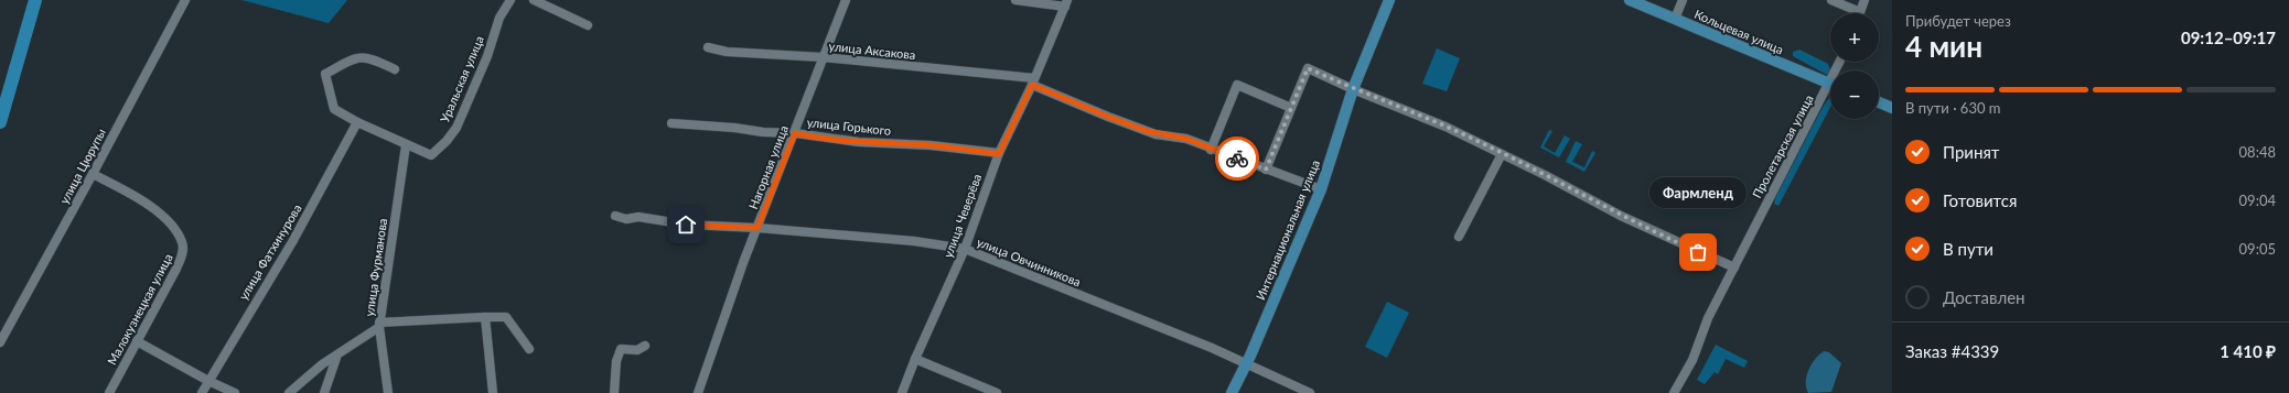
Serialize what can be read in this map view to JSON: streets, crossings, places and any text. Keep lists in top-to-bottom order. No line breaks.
{"streets":{"main road":["Кольцевая улица","Интернациональная улица"],"street":["улица Аксакова","Уральская улица","улица Горького","Пролетарская улица","улица Цюрупы","Нагорная улица","улица Чеверёва","улица Фатхинурова","улица Овчинникова","улица Фурманова","Малокузнецкая улица"]},"crossings":[["улица Аксакова","Нагорная улица"],["улица Аксакова","улица Чеверёва"],["улица Аксакова","Интернациональная улица"],["Уральская улица","улица Фатхинурова"],["Уральская улица","улица Фурманова"],["улица Горького","Нагорная улица"],["улица Горького","улица Чеверёва"],["улица Цюрупы","Малокузнецкая улица"],["Нагорная улица","улица Овчинникова"],["улица Чеверёва","улица Овчинникова"],["Интернациональная улица","улица Овчинникова"]],"places":["Фармленд"],"page":{"heading":["4 мин","Прибудет через","09:12–09:17"],"panel":["Заказ #4339","1 410 ₽"],"map_buttons":["+","−"],"bar":"В пути · 630 m","list":[["Принят","08:48"],["Готовится","09:04"],["В пути","09:05"],"Доставлен"],"bubble":"Фармленд"}}
